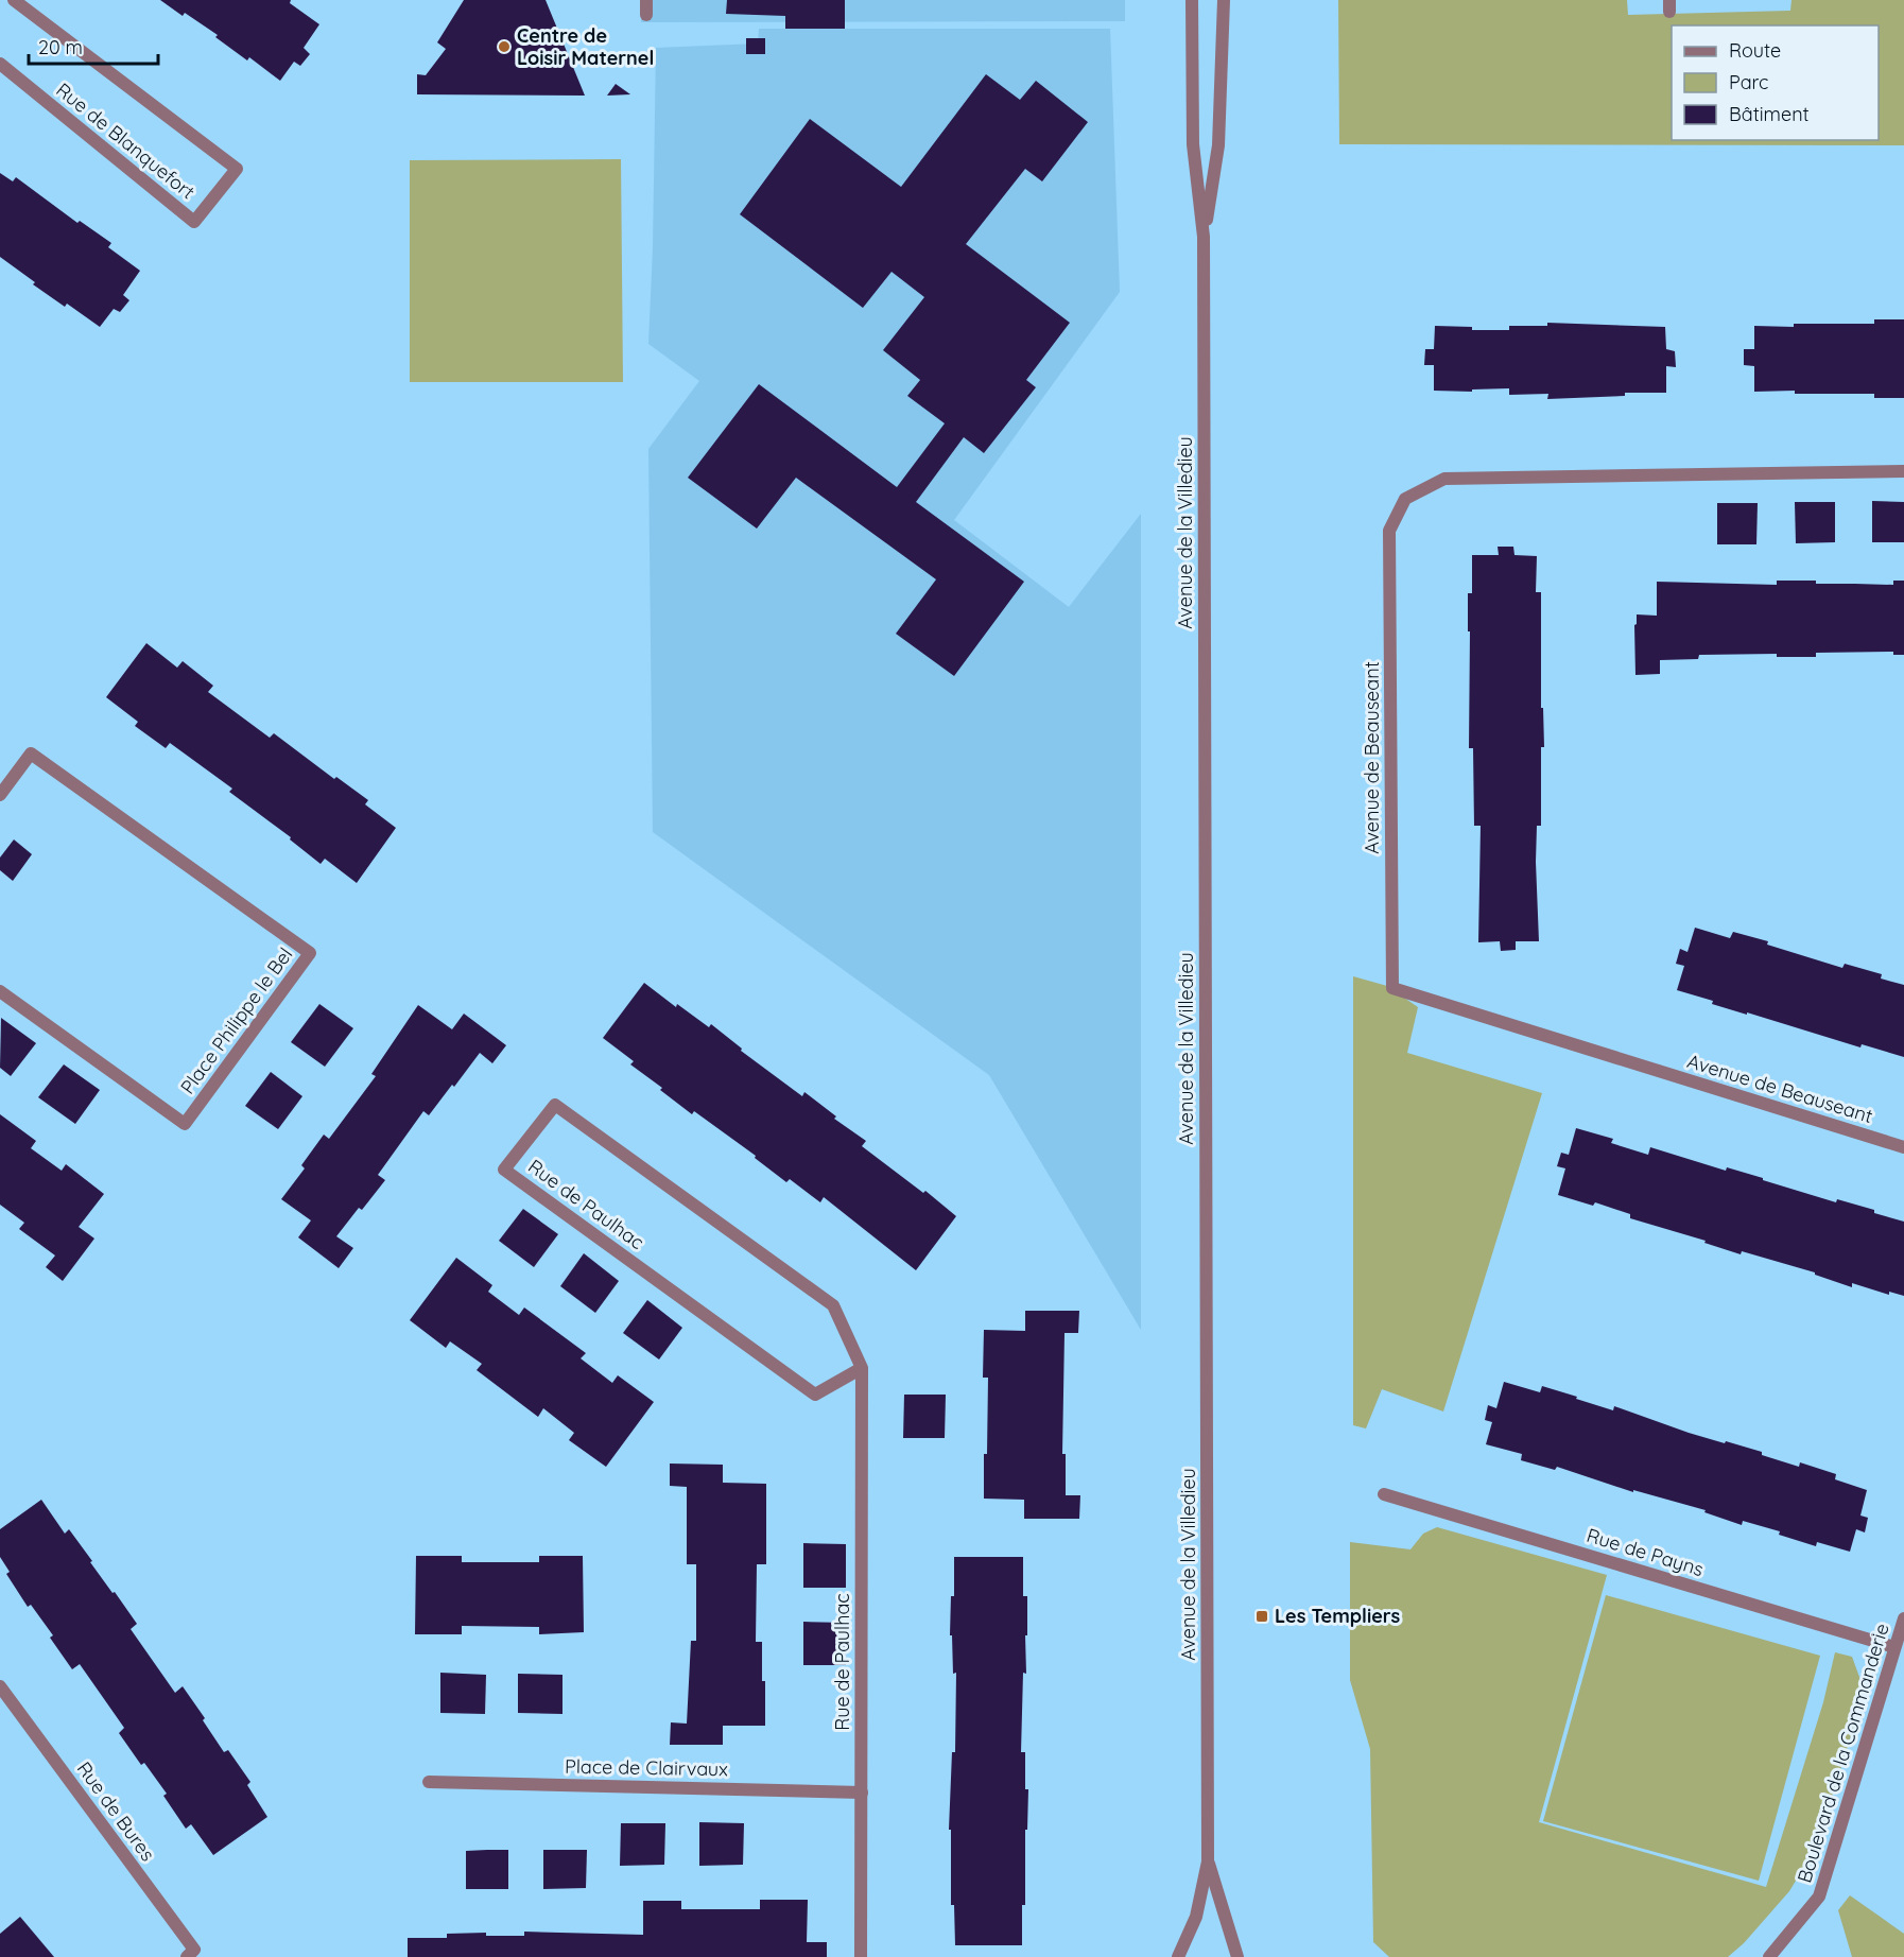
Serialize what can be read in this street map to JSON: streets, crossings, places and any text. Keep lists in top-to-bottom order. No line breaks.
{"streets":{"street":["Rue de Blanquefort","Avenue de la Villedieu","Avenue de Beauseant","Place Philippe le Bel","Rue de Paulhac","Rue de Payns","Boulevard de la Commanderie","Place de Clairvaux","Rue de Bures"]},"crossings":[["Rue de Paulhac","Place de Clairvaux"],["Rue de Payns","Boulevard de la Commanderie"]],"places":{"other":["Centre de Loisir Maternel"],"transit":["Les Templiers"]},"legend":["Route","Parc","Bâtiment"],"scale_bar":"20 m"}
